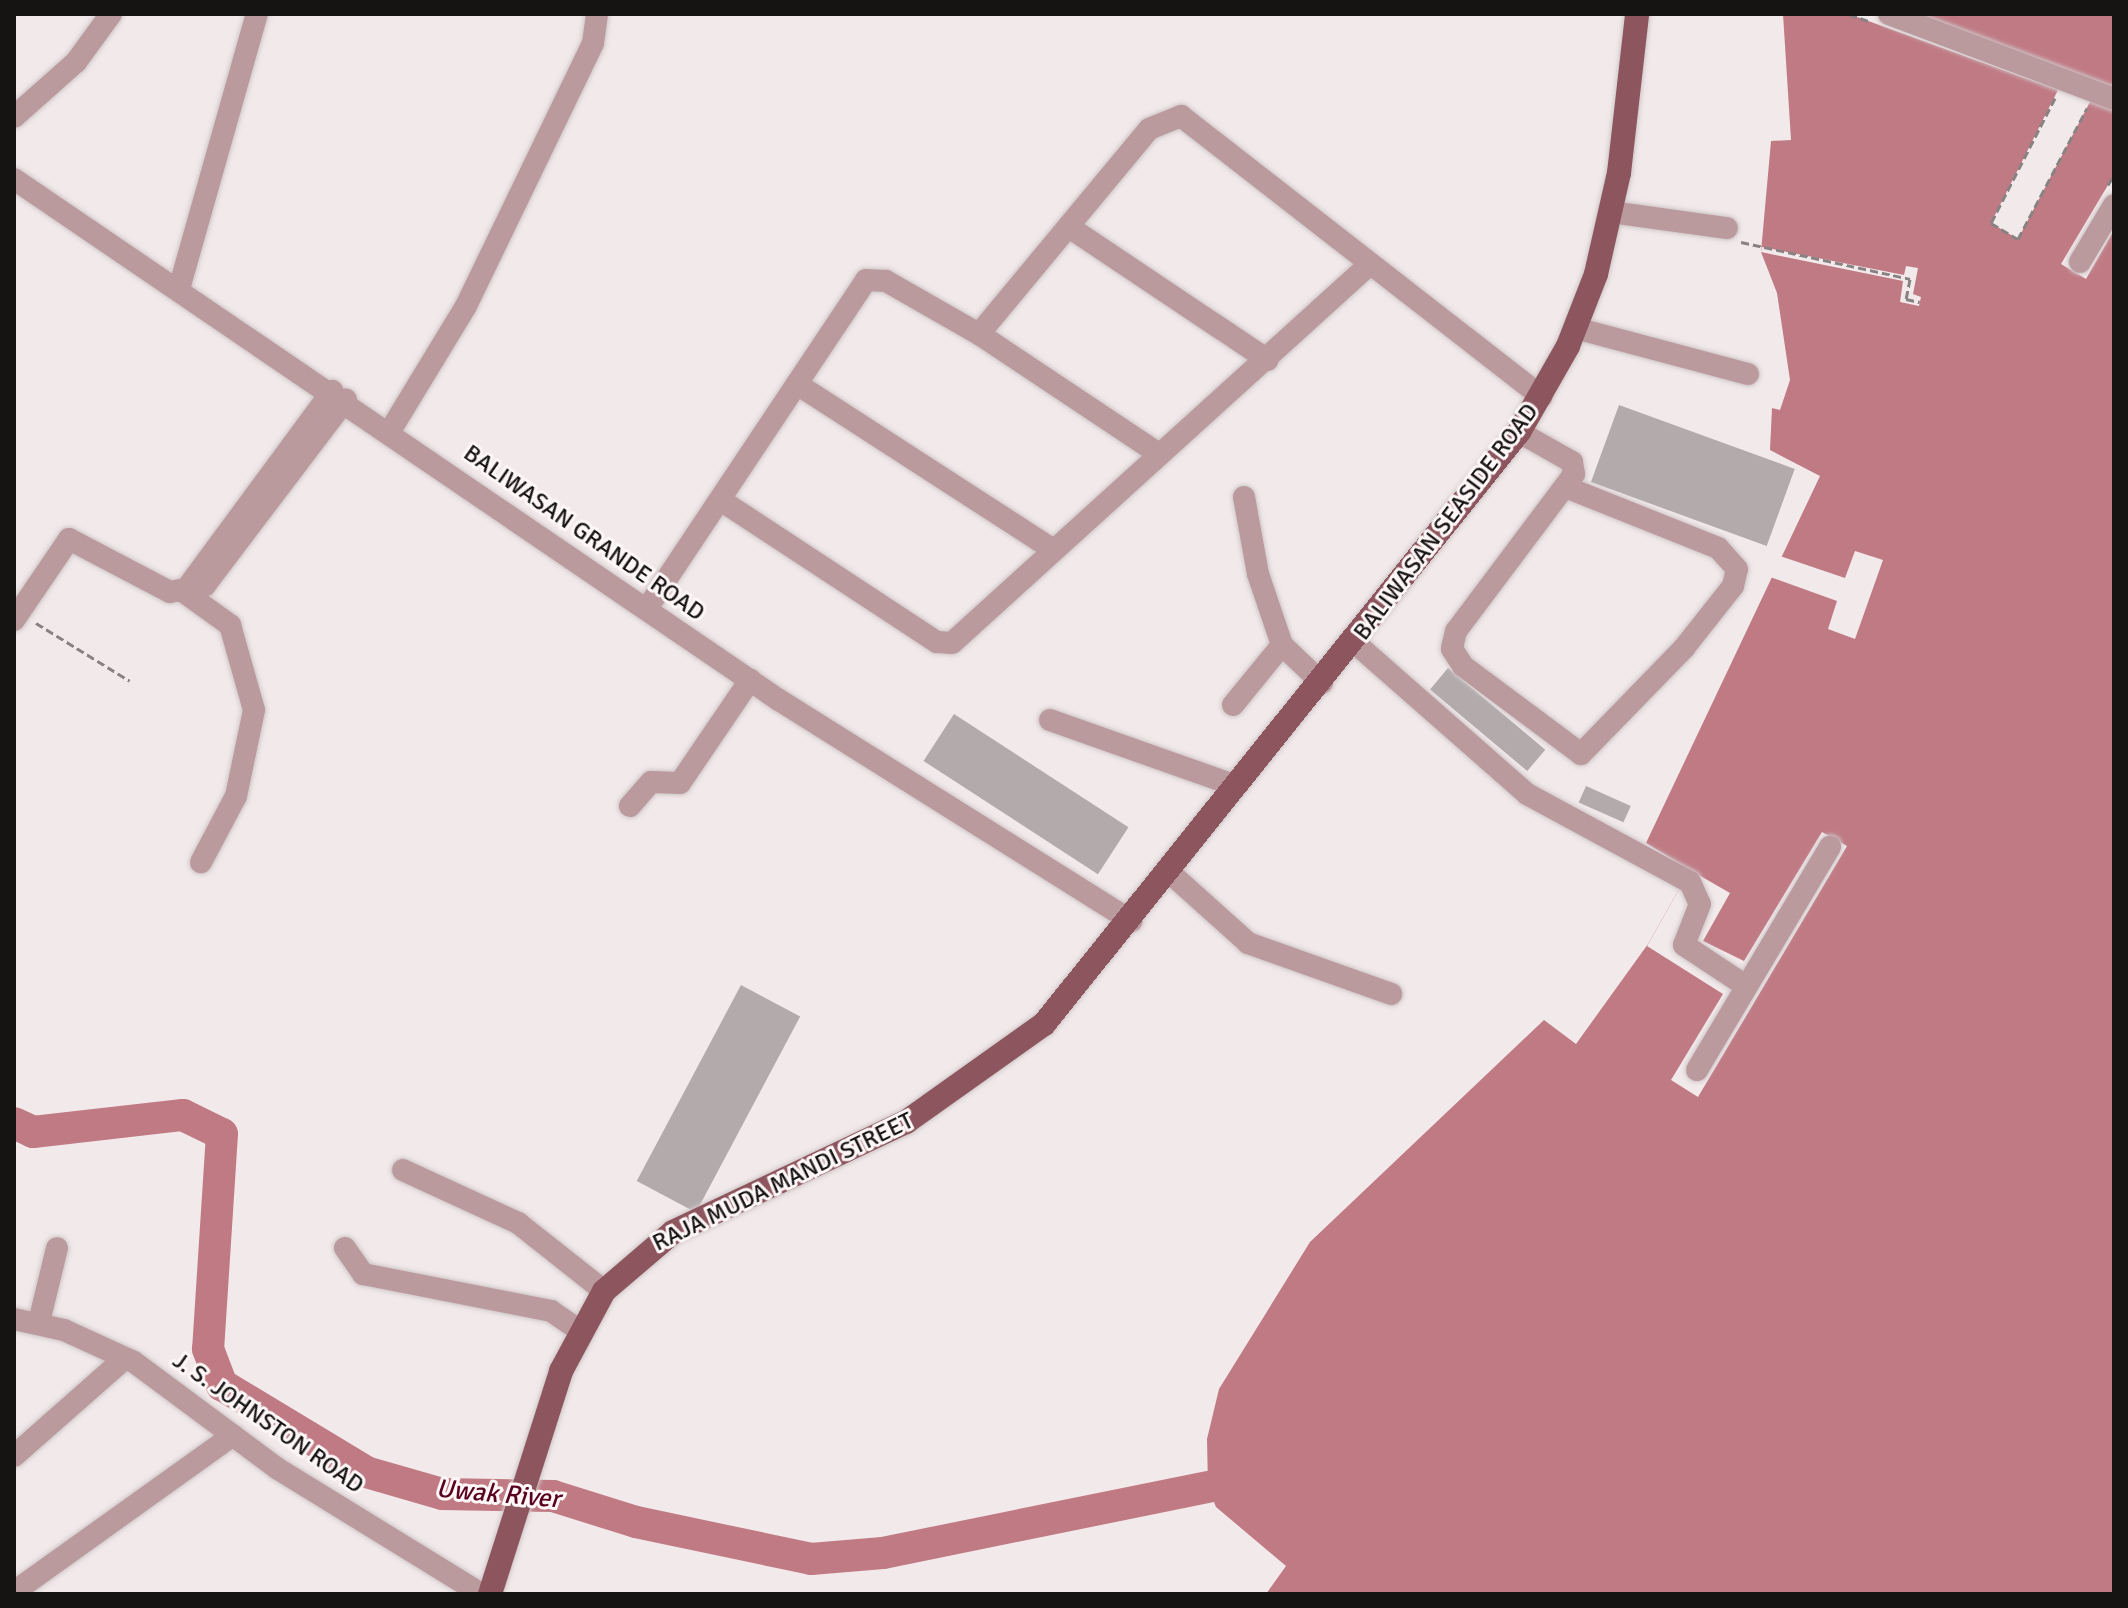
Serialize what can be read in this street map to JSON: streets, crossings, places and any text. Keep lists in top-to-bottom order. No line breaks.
{"streets":{"main road":["BALIWASAN SEASIDE ROAD","RAJA MUDA MANDI STREET"],"street":["BALIWASAN GRANDE ROAD","J. S. JOHNSTON ROAD"]},"crossings":[["BALIWASAN SEASIDE ROAD","BALIWASAN GRANDE ROAD"],["BALIWASAN SEASIDE ROAD","RAJA MUDA MANDI STREET"],["BALIWASAN GRANDE ROAD","RAJA MUDA MANDI STREET"]],"water":["Uwak River"]}
